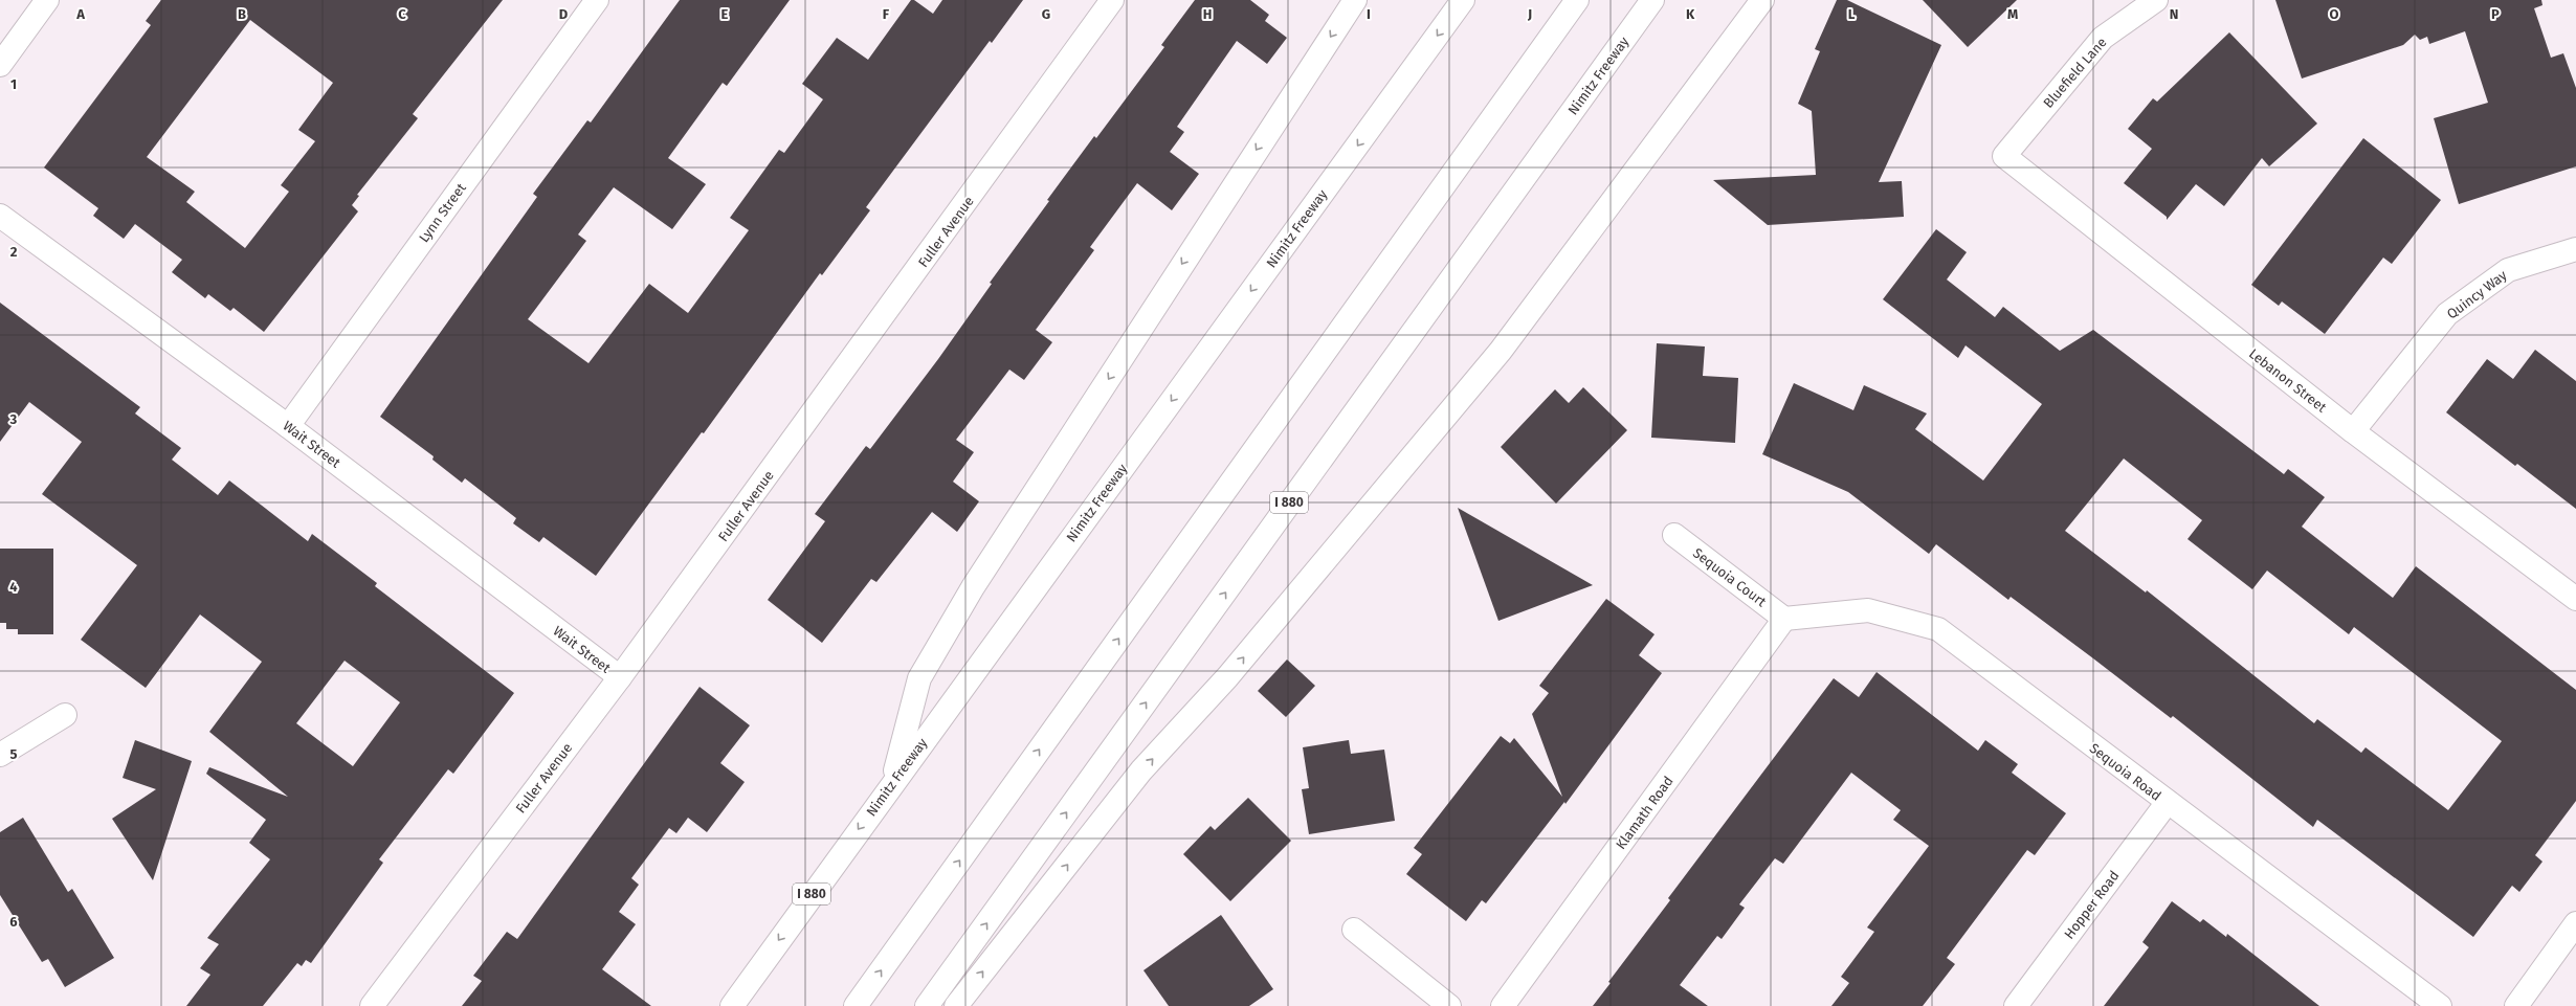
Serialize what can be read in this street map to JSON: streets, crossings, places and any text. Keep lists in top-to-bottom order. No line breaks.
{"streets":{"main road":["Bluefield Lane","Nimitz Freeway","Lynn Street","Fuller Avenue","Quincy Way","Lebanon Street","Wait Street","I 880","Sequoia Court","Sequoia Road","Klamath Road","Hopper Road"]},"crossings":[["Bluefield Lane","Lebanon Street"],["Lynn Street","Wait Street"],["Fuller Avenue","Wait Street"],["Quincy Way","Lebanon Street"],["Sequoia Court","Sequoia Road"],["Sequoia Court","Klamath Road"],["Sequoia Road","Klamath Road"],["Sequoia Road","Hopper Road"]],"grid":{"columns":["A","B","C","D","E","F","G","H","I","J","K","L","M","N","O","P"],"rows":["1","2","3","4","5","6"]}}
